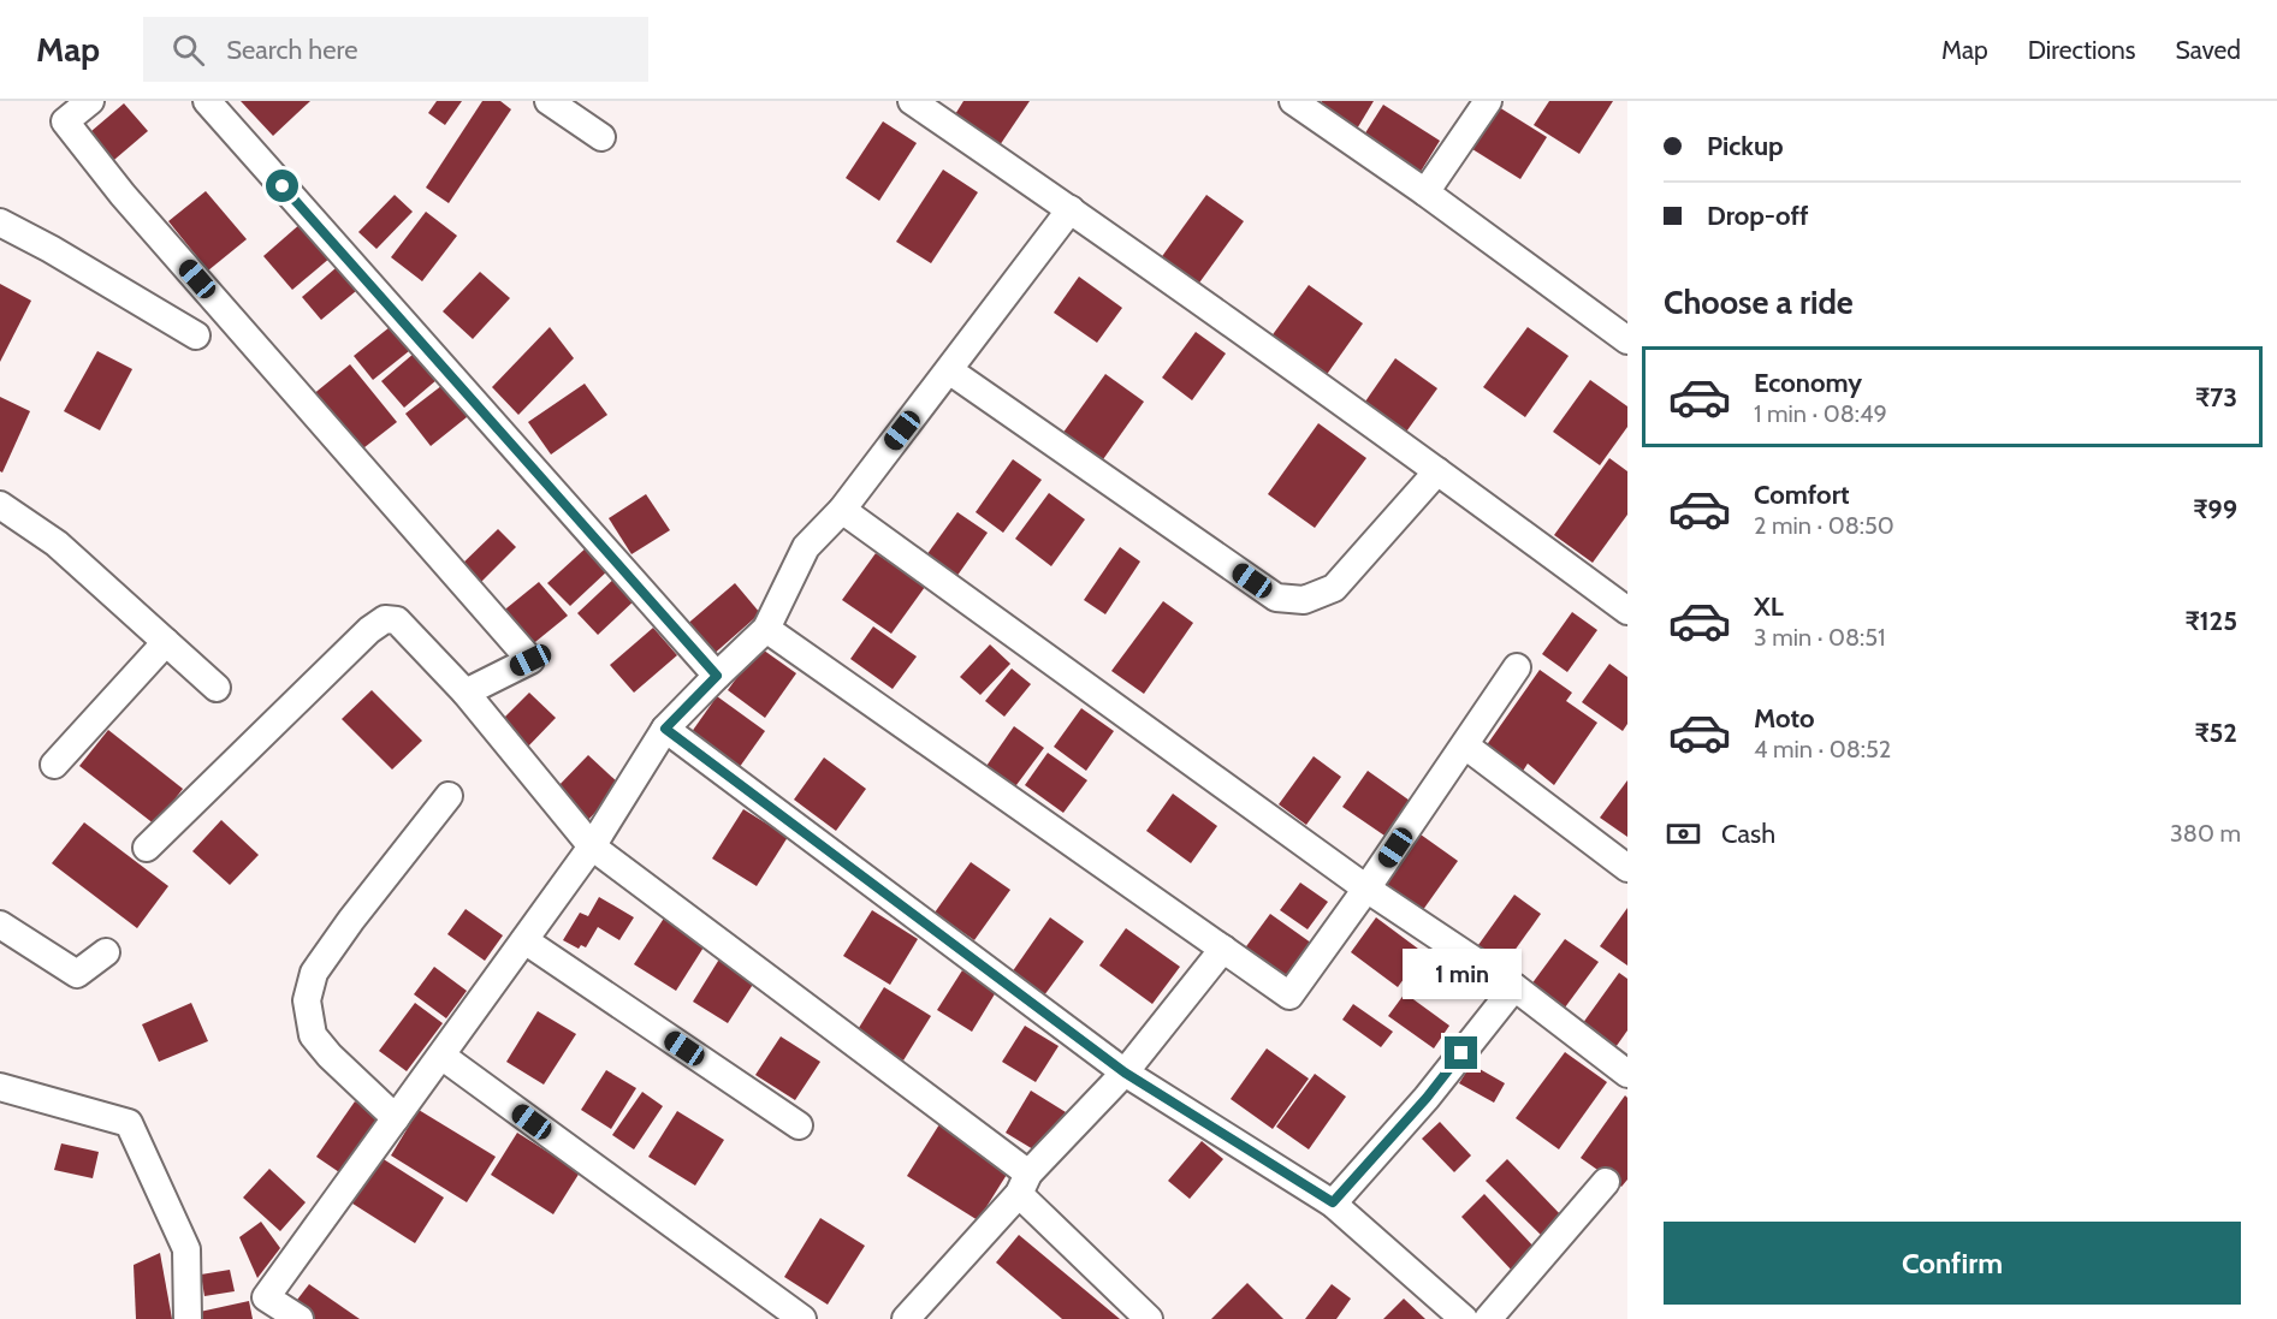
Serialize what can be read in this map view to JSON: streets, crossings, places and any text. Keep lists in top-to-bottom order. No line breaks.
{"page":{"header":"Map","search":"Search here","nav":["Map","Directions","Saved"],"banner":["Pickup","Drop-off"],"heading":"Choose a ride","list":[{"name":"Economy","note":"1 min · 08:49","value":"₹73"},{"name":"Comfort","note":"2 min · 08:50","value":"₹99"},{"name":"XL","note":"3 min · 08:51","value":"₹125"},{"name":"Moto","note":"4 min · 08:52","value":"₹52"}],"pay":["Cash","380 m"],"bubble":"1 min","buttons":"Confirm"}}
